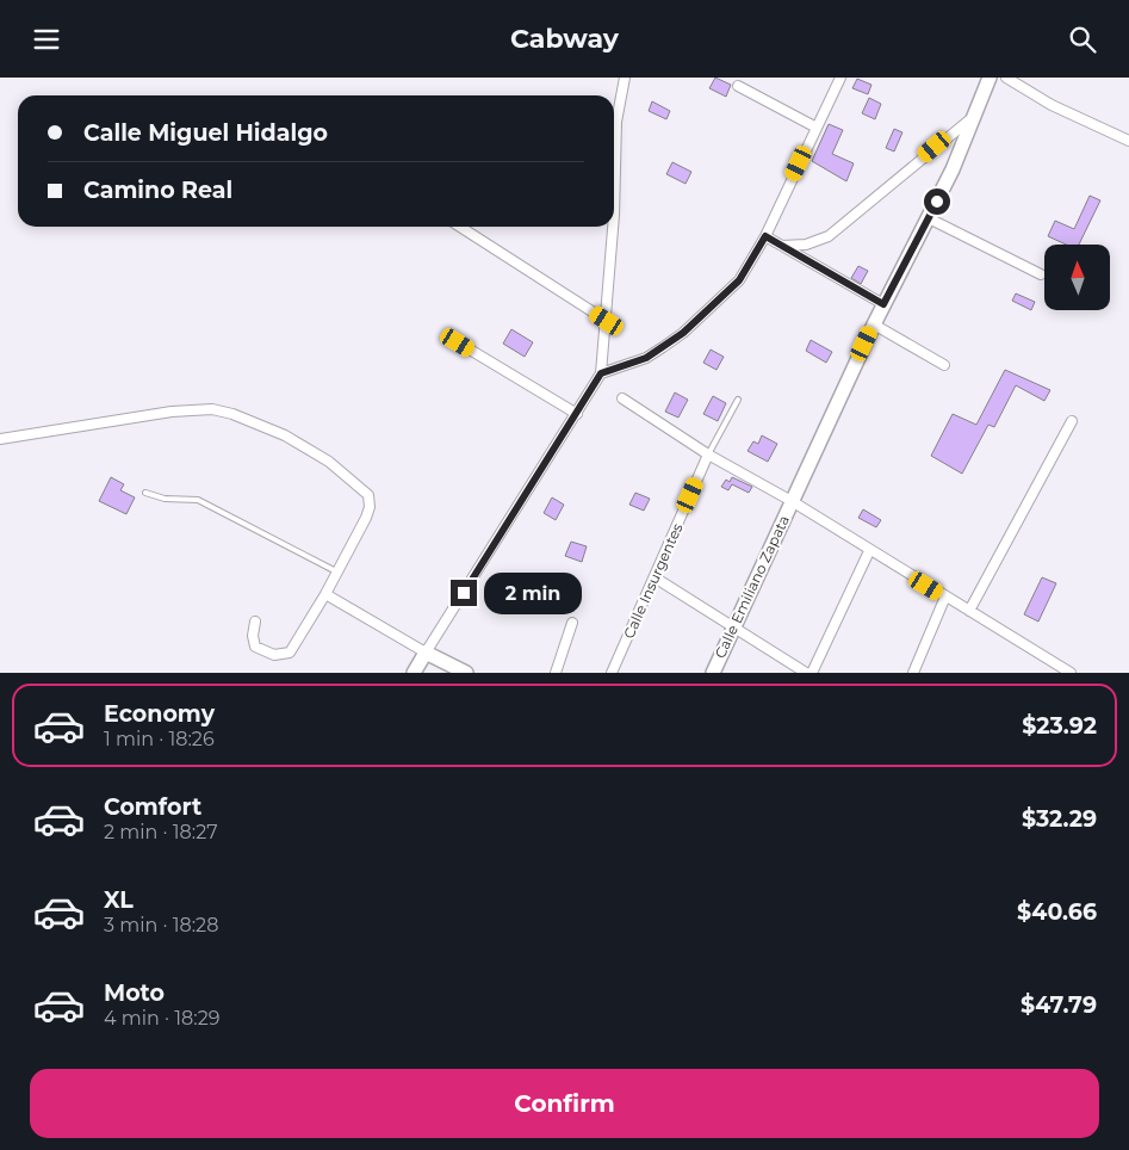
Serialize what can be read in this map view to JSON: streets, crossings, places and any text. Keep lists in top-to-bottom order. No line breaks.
{"streets":{"street":["Calle Insurgentes","Calle Emiliano Zapata"]},"north":"top","page":{"header":"Cabway","banner":["Calle Miguel Hidalgo","Camino Real"],"bubble":"2 min","list":[{"name":"Economy","note":"1 min · 18:26","value":"$23.92"},{"name":"Comfort","note":"2 min · 18:27","value":"$32.29"},{"name":"XL","note":"3 min · 18:28","value":"$40.66"},{"name":"Moto","note":"4 min · 18:29","value":"$47.79"}],"buttons":"Confirm"}}
